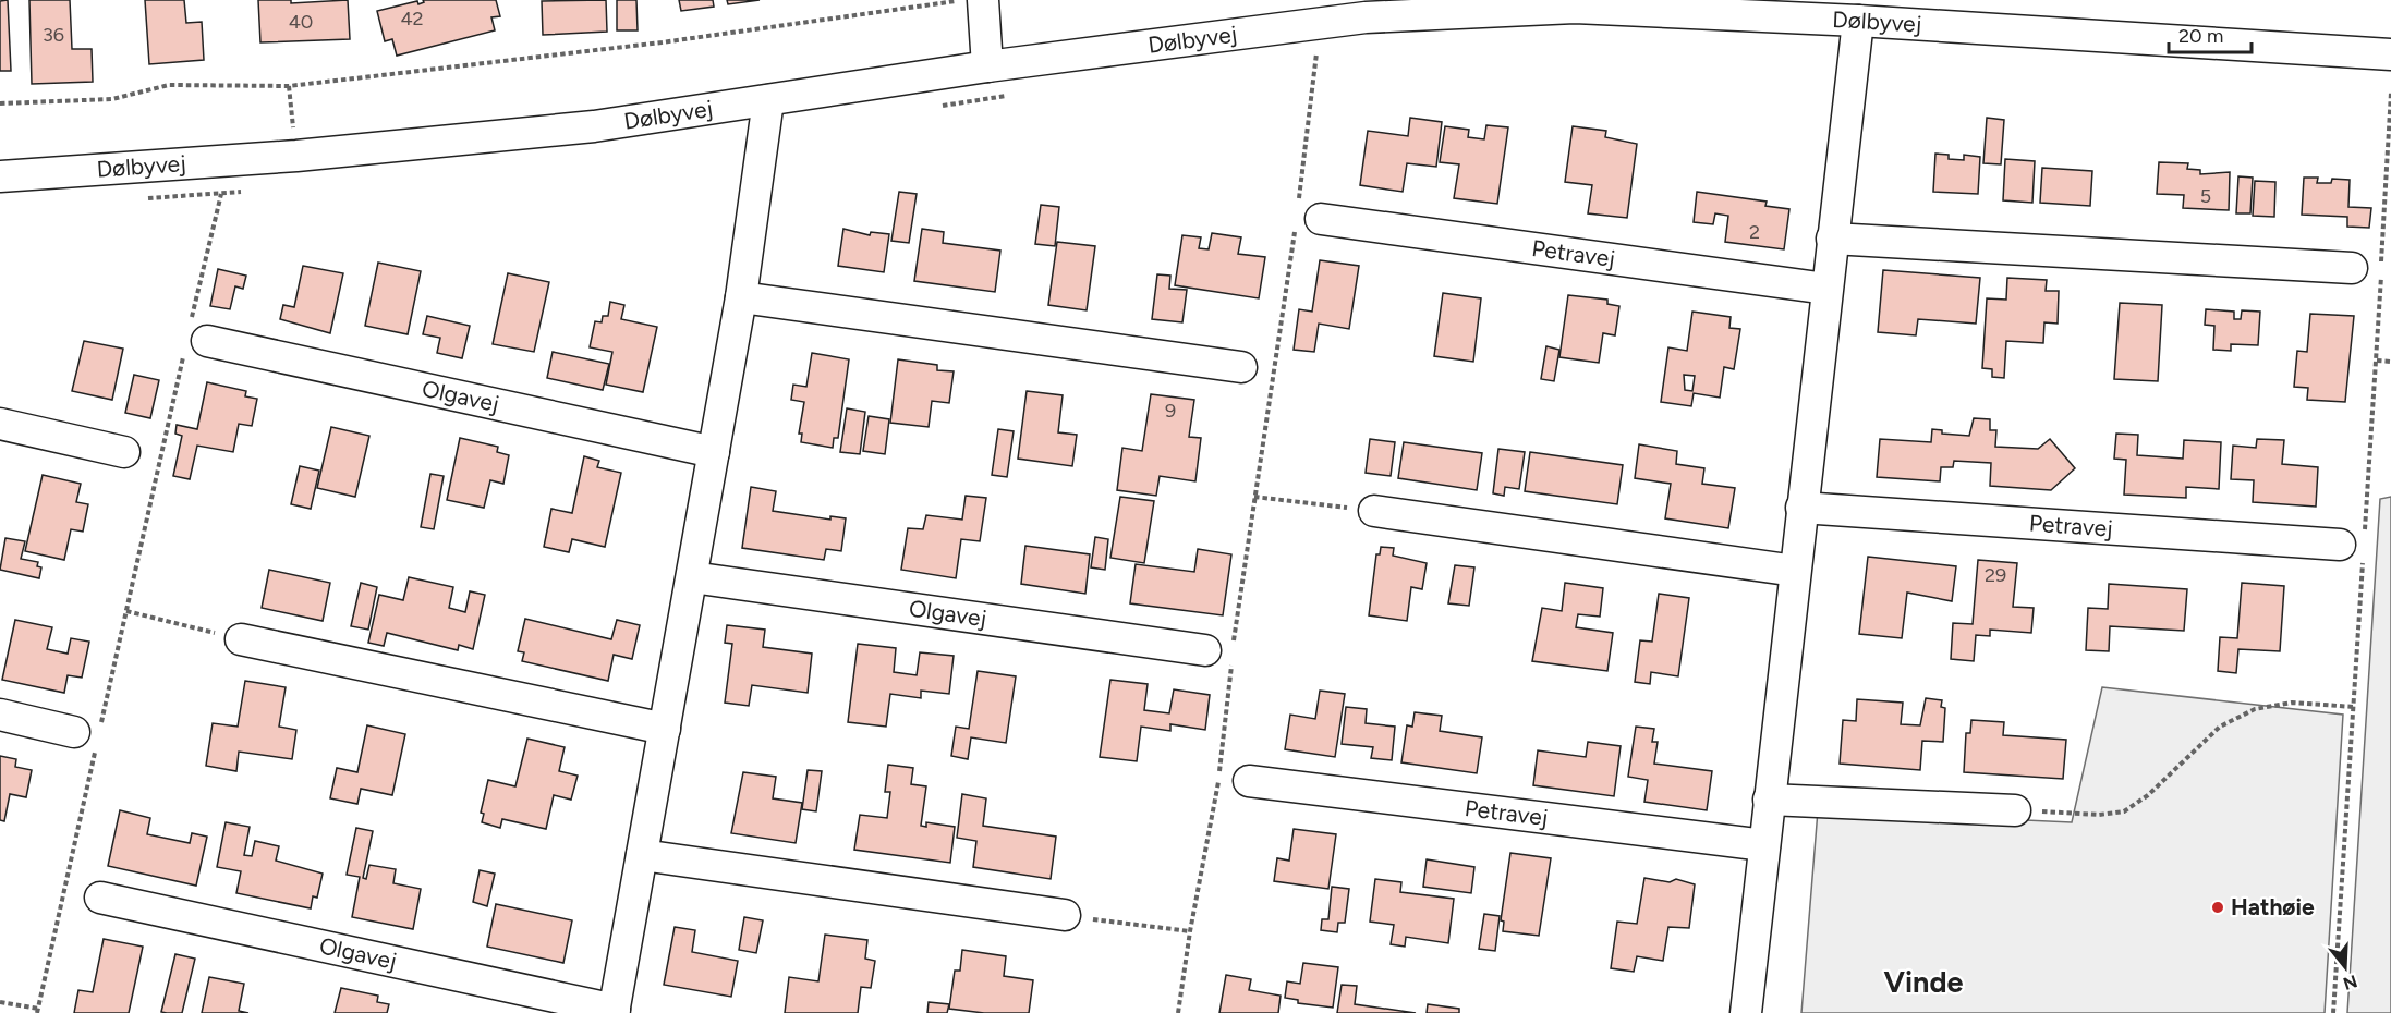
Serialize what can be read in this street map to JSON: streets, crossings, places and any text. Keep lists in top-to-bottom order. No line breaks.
{"streets":{"street":["Dølbyvej","Petravej","Olgavej"]},"crossings":[["Dølbyvej","Olgavej"]],"districts":["Vinde"],"places":["Hathøie"],"house_numbers":["42","40","36","5","2","9","29"],"scale_bar":"20 m","north":"bottom"}
